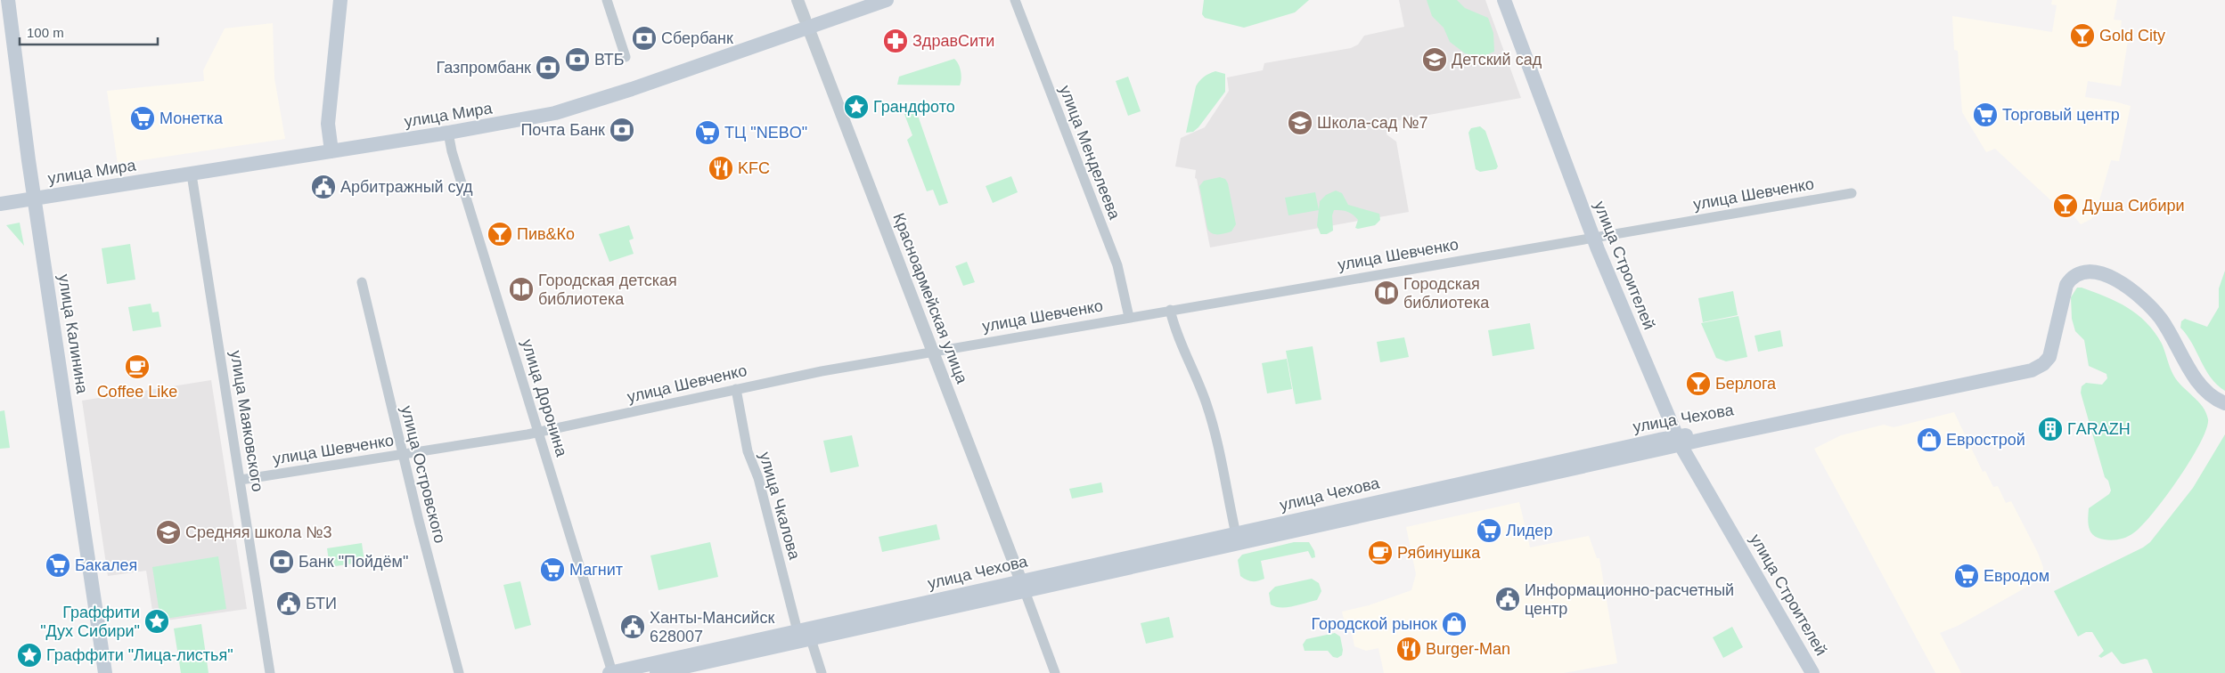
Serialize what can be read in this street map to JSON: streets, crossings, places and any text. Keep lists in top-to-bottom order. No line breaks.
{"streets":{"main road":["улица Мира","улица Строителей","улица Калинина","улица Чехова"],"street":["улица Менделеева","улица Шевченко","Красноармейская улица","улица Доронина","улица Маяковского","улица Островского","улица Чкалова"]},"crossings":[["улица Мира","Красноармейская улица"],["улица Мира","улица Калинина"],["улица Мира","улица Доронина"],["улица Мира","улица Маяковского"],["улица Менделеева","улица Шевченко"],["улица Шевченко","улица Строителей"],["улица Шевченко","Красноармейская улица"],["улица Шевченко","улица Доронина"],["улица Шевченко","улица Маяковского"],["улица Шевченко","улица Островского"],["улица Шевченко","улица Чкалова"],["улица Строителей","улица Чехова"],["Красноармейская улица","улица Чехова"],["улица Доронина","улица Чехова"],["улица Чехова","улица Чкалова"]],"places":{"bar":["Gold City","Душа Сибири","Пив&Ко","Берлога"],"bank":["Сбербанк","ВТБ","Газпромбанк","Почта Банк","Банк \"Пойдём\""],"pharmacy":["ЗдравСити"],"school or university":["Детский сад","Школа-сад №7","Средняя школа №3"],"place":["Грандфото","Граффити \"Дух Сибири\"","Граффити \"Лица-листья\""],"supermarket":["Торговый центр","Монетка","ТЦ \"NEBO\"","Лидер","Бакалея","Магнит","Евродом"],"restaurant":["KFC","Burger-Man"],"public building":["Арбитражный суд","Информационно-расчетный центр","БТИ","Ханты-Мансийск 628007"],"library":["Городская детская библиотека","Городская библиотека"],"cafe":["Coffee Like","Рябинушка"],"building":["ГARAZH"],"shop":["Еврострой","Городской рынок"]},"scale_bar":"100 m"}
